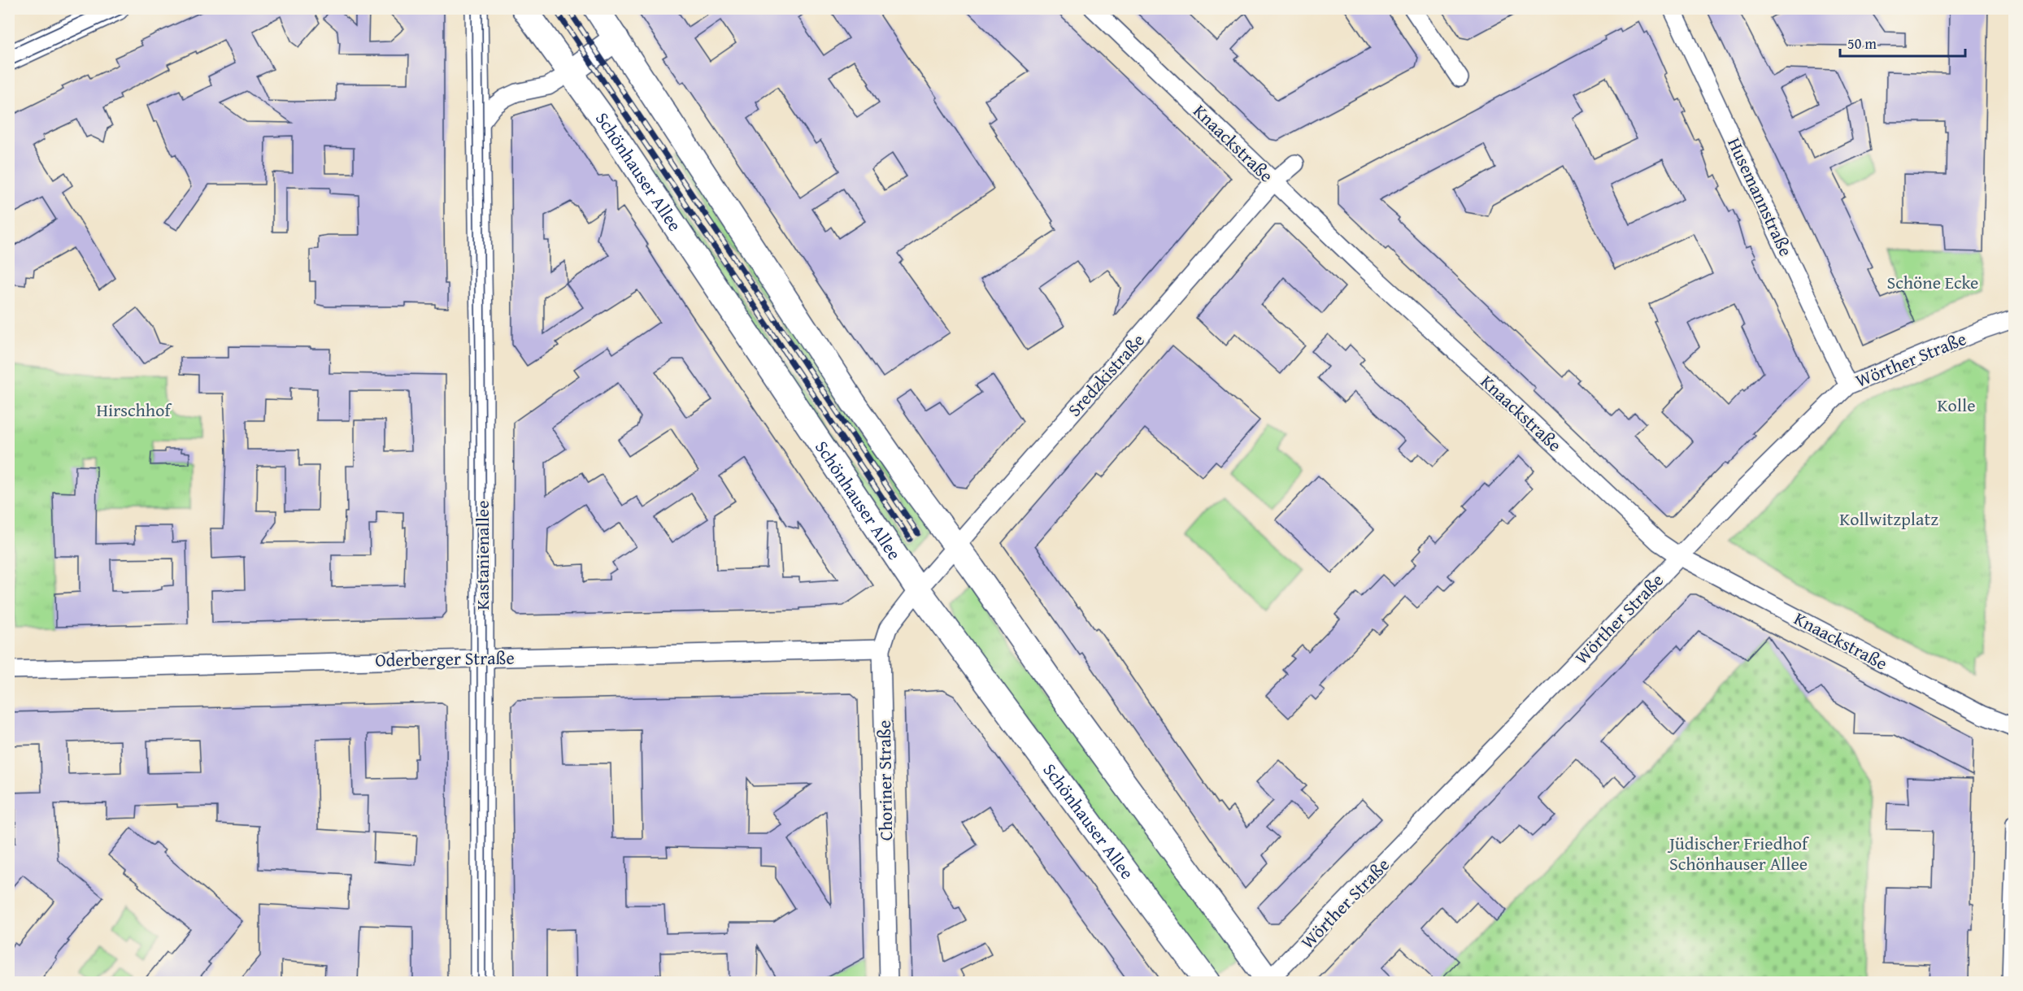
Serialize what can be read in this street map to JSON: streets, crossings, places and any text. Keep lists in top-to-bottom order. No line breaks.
{"streets":{"main road":["Schönhauser Allee"],"street":["Knaackstraße","Husemannstraße","Wörther Straße","Sredzkistraße","Kastanienallee","Oderberger Straße","Choriner Straße"]},"crossings":[["Knaackstraße","Wörther Straße"],["Knaackstraße","Sredzkistraße"],["Schönhauser Allee","Sredzkistraße"],["Schönhauser Allee","Choriner Straße"],["Husemannstraße","Wörther Straße"],["Sredzkistraße","Choriner Straße"],["Kastanienallee","Oderberger Straße"],["Oderberger Straße","Choriner Straße"]],"parks":["Schöne Ecke","Kolle","Hirschhof","Kollwitzplatz","Jüdischer Friedhof Schönhauser Allee"],"scale_bar":"50 m"}
